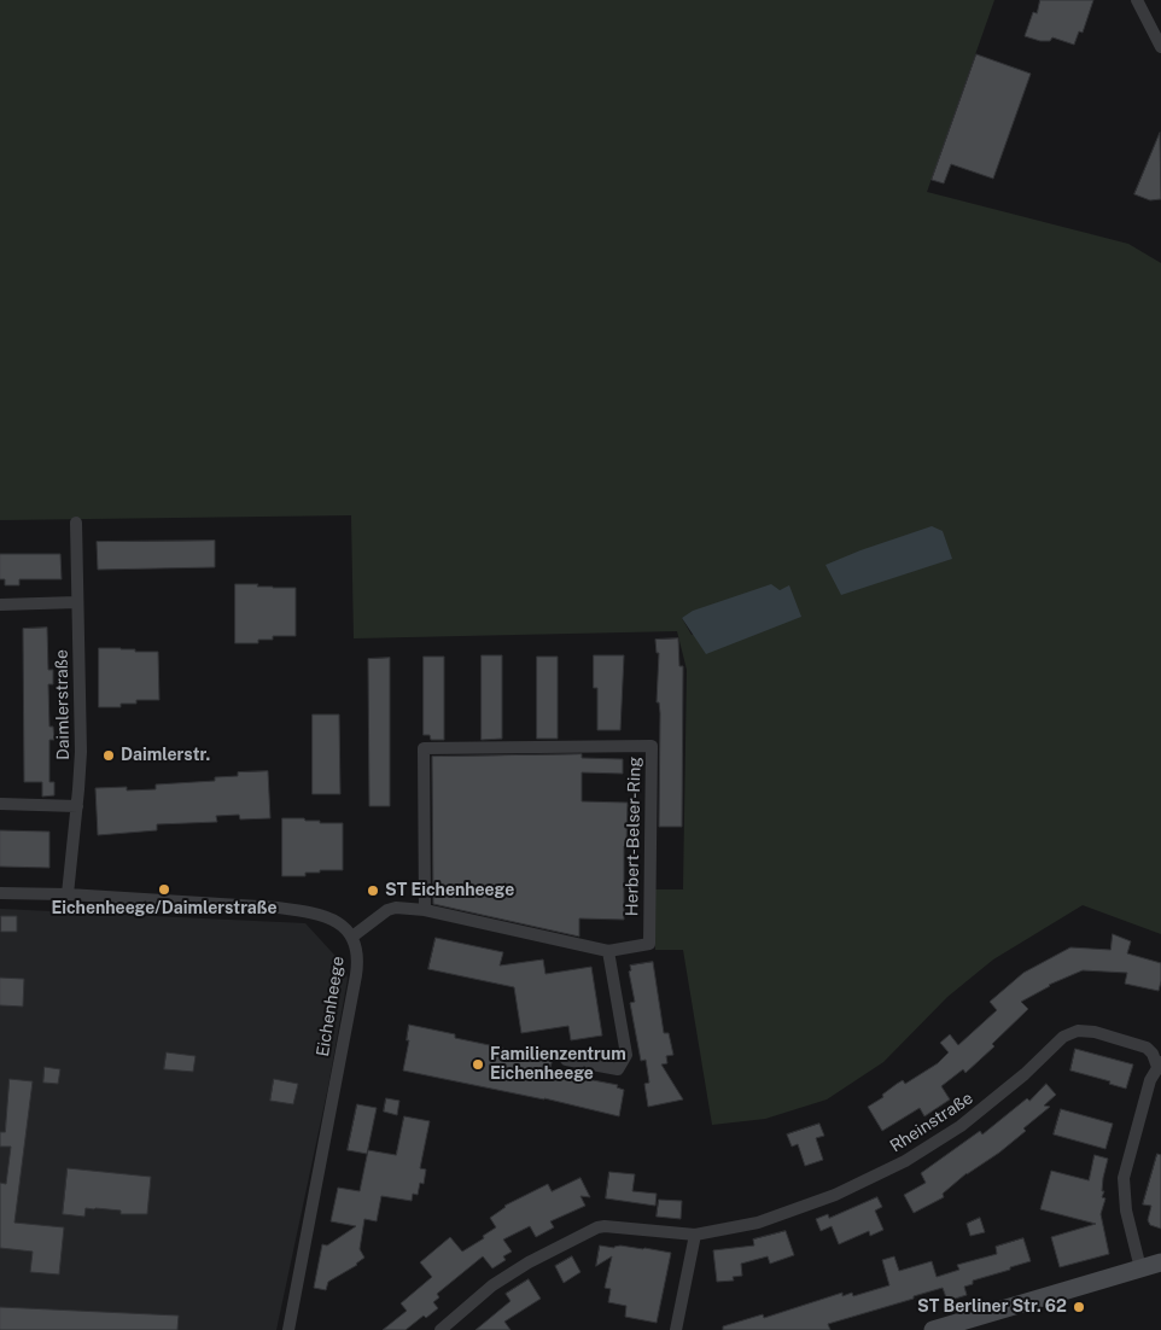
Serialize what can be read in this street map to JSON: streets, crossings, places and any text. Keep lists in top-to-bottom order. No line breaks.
{"streets":{"street":["Daimlerstraße","Herbert-Belser-Ring","Eichenheege","Rheinstraße"]},"crossings":[["Daimlerstraße","Eichenheege"],["Herbert-Belser-Ring","Eichenheege"]],"places":["Daimlerstr.","Eichenheege/Daimlerstraße","ST Eichenheege","Familienzentrum Eichenheege","ST Berliner Str. 62"]}
